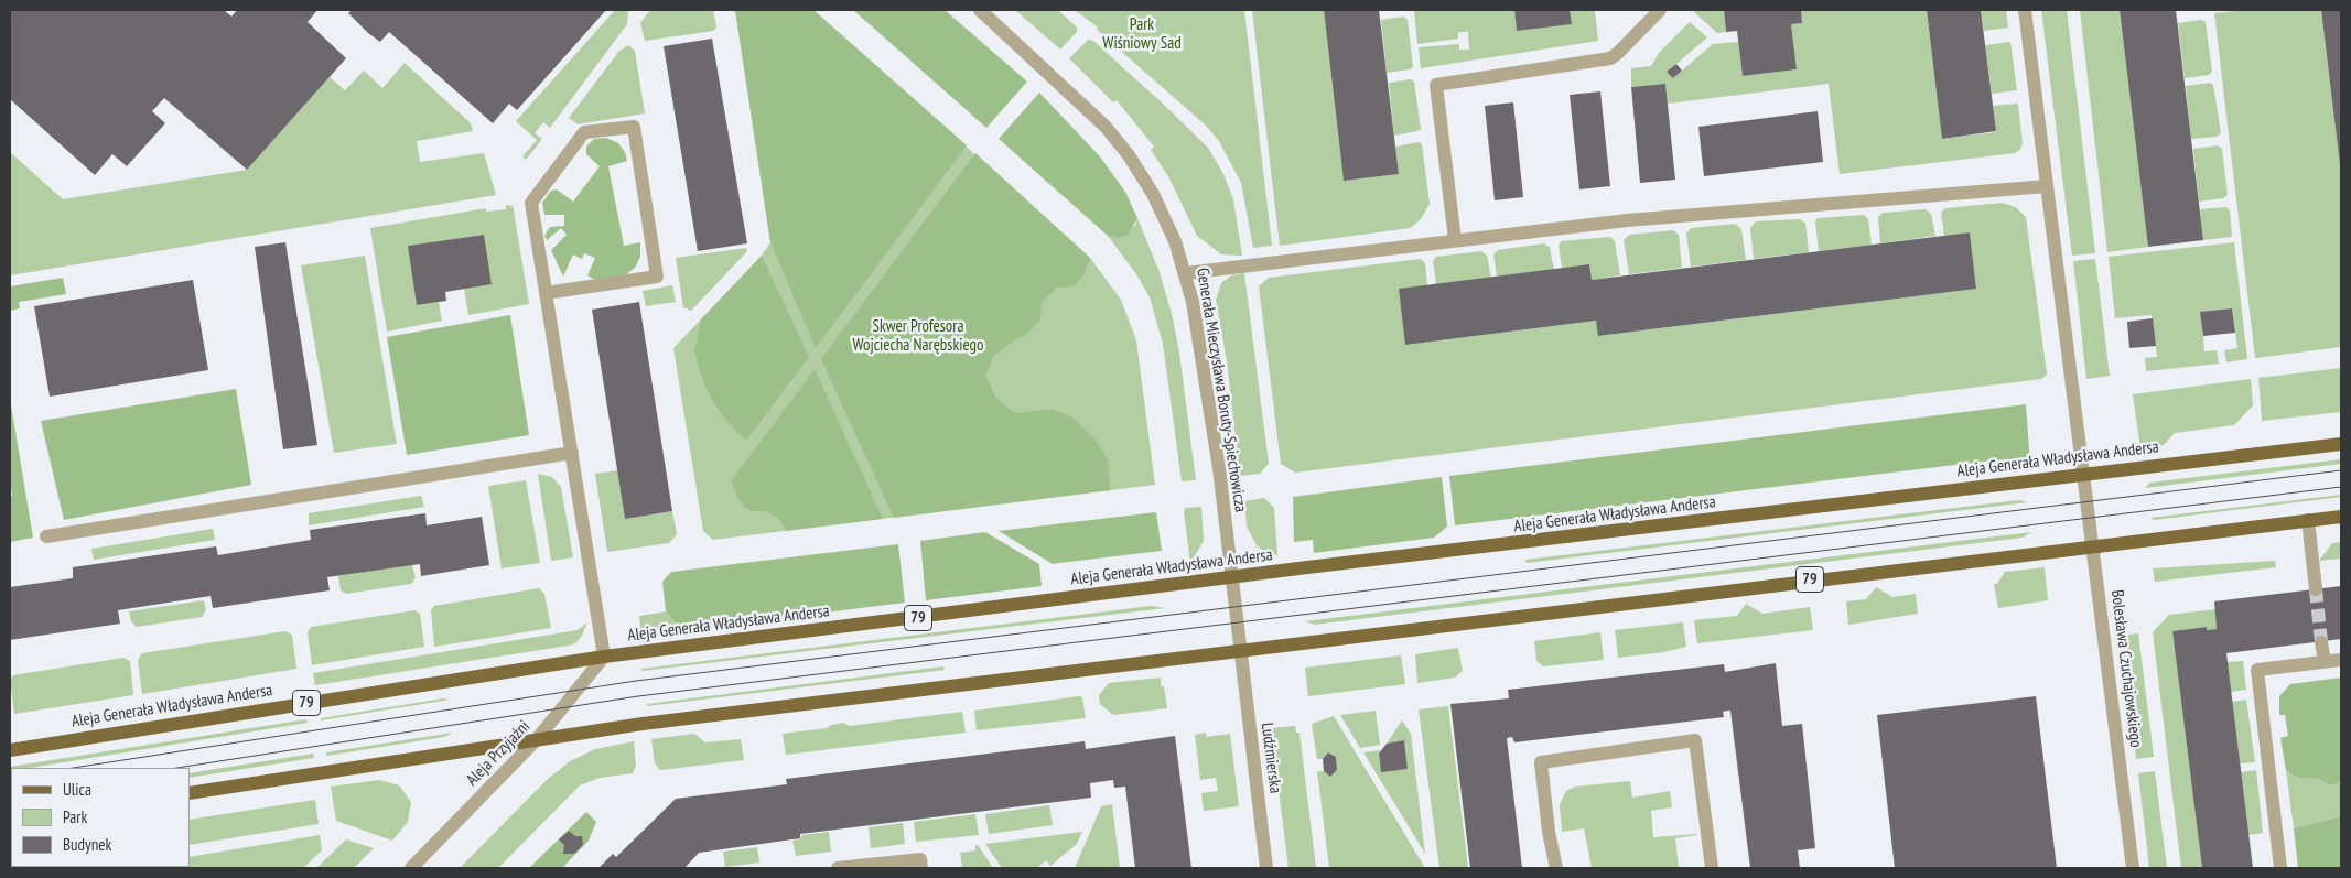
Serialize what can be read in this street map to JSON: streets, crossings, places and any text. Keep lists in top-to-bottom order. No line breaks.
{"streets":{"main road":["Aleja Generała Władysława Andersa","79"],"street":["Generała Mieczysława Boruty-Spiechowicza","Bolesława Czuchajowskiego","Aleja Przyjaźni","Ludźmierska"]},"crossings":[["Generała Mieczysława Boruty-Spiechowicza","Aleja Generała Władysława Andersa"],["Generała Mieczysława Boruty-Spiechowicza","79"],["Generała Mieczysława Boruty-Spiechowicza","Ludźmierska"],["Aleja Generała Władysława Andersa","Bolesława Czuchajowskiego"],["Aleja Generała Władysława Andersa","Aleja Przyjaźni"],["79","Bolesława Czuchajowskiego"],["79","Aleja Przyjaźni"],["79","Ludźmierska"]],"parks":["Park Wiśniowy Sad","Skwer Profesora Wojciecha Narębskiego"],"legend":["Ulica","Park","Budynek"]}
